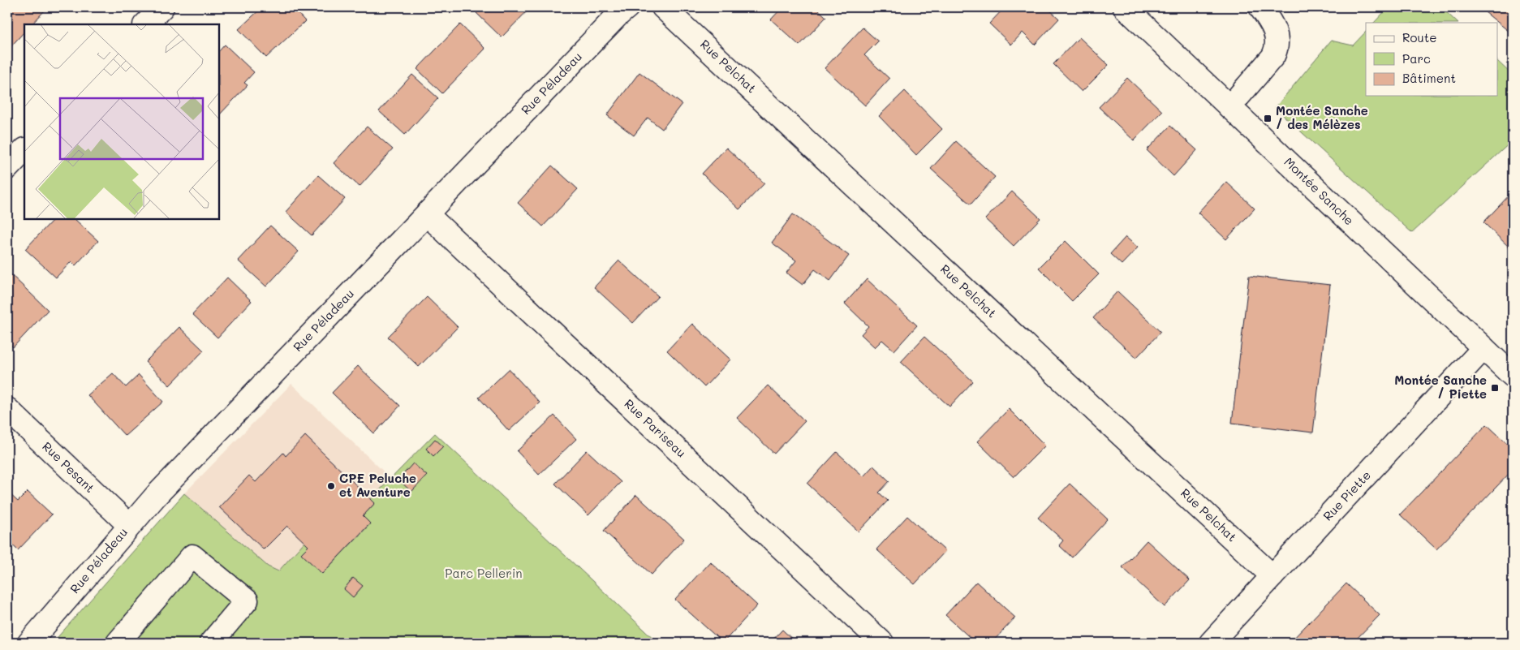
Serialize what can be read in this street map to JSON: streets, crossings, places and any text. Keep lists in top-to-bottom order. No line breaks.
{"streets":{"street":["Rue Pelchat","Rue Péladeau","Montée Sanche","Rue Pariseau","Rue Pesant","Rue Piette"]},"crossings":[["Rue Pelchat","Rue Piette"],["Rue Péladeau","Rue Pariseau"],["Rue Péladeau","Rue Pesant"],["Montée Sanche","Rue Piette"]],"parks":["Parc Pellerin"],"places":{"transit":["Montée Sanche / des Mélèzes","Montée Sanche / Piette"],"other":["CPE Peluche et Aventure"]},"legend":["Route","Parc","Bâtiment"]}
